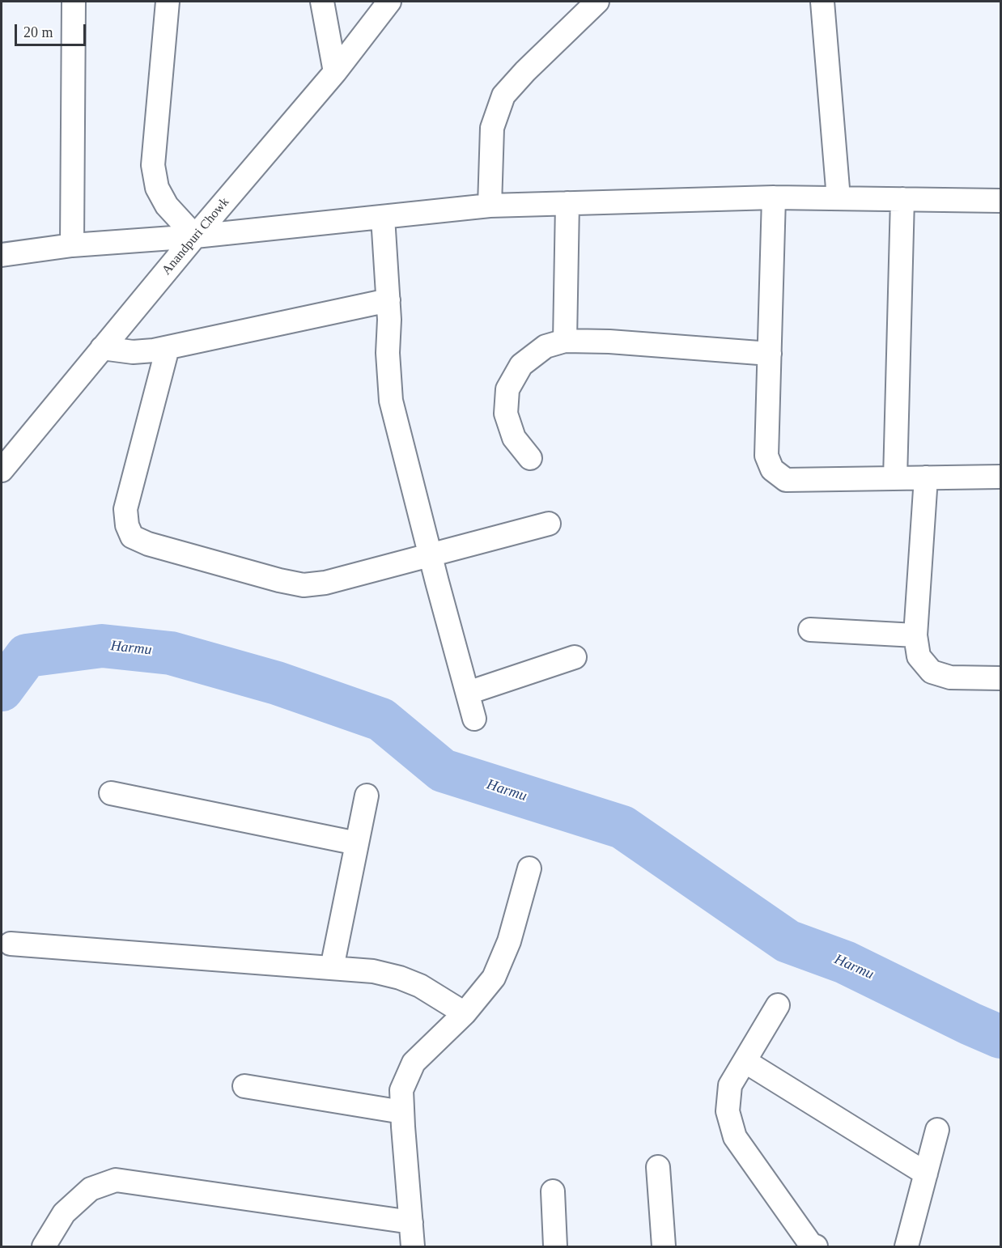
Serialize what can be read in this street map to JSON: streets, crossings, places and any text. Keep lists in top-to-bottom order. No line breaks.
{"streets":{"street":["Anandpuri Chowk"]},"water":["Harmu"],"scale_bar":"20 m"}
